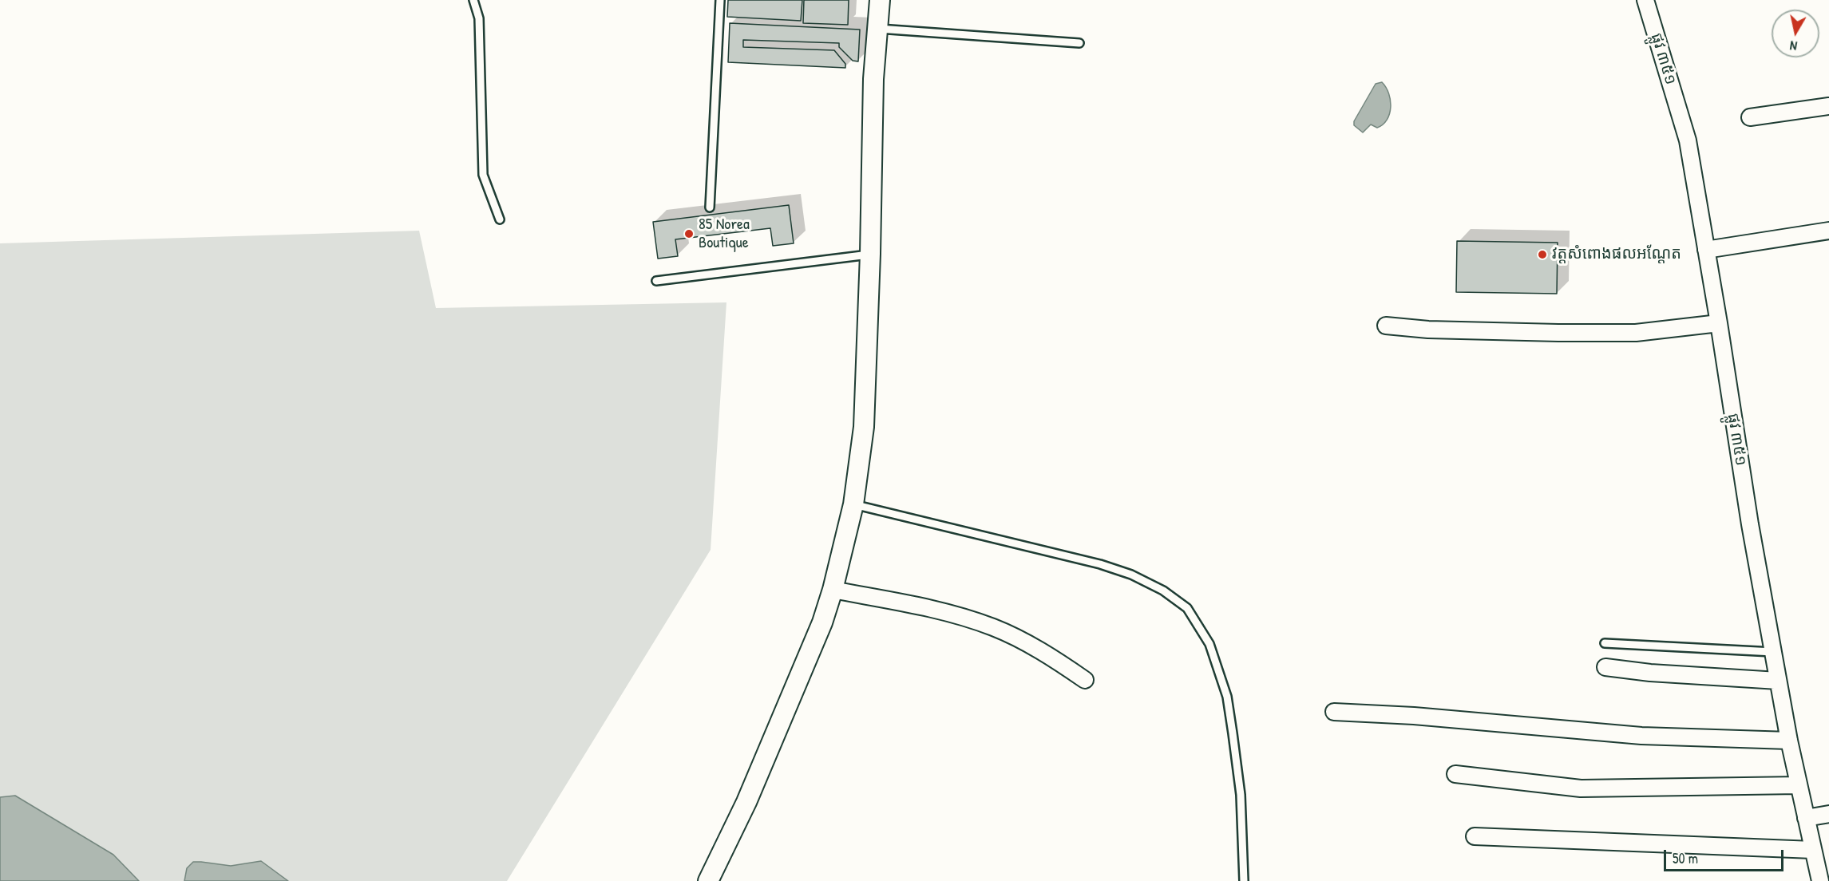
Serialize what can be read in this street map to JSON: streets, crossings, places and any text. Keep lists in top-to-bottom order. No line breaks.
{"streets":{"street":["ផ្លូវ ៣៥១"]},"places":["85 Norea Boutique","វត្តសំពោងផលអណ្តែត"],"scale_bar":"50 m","north":"bottom"}
